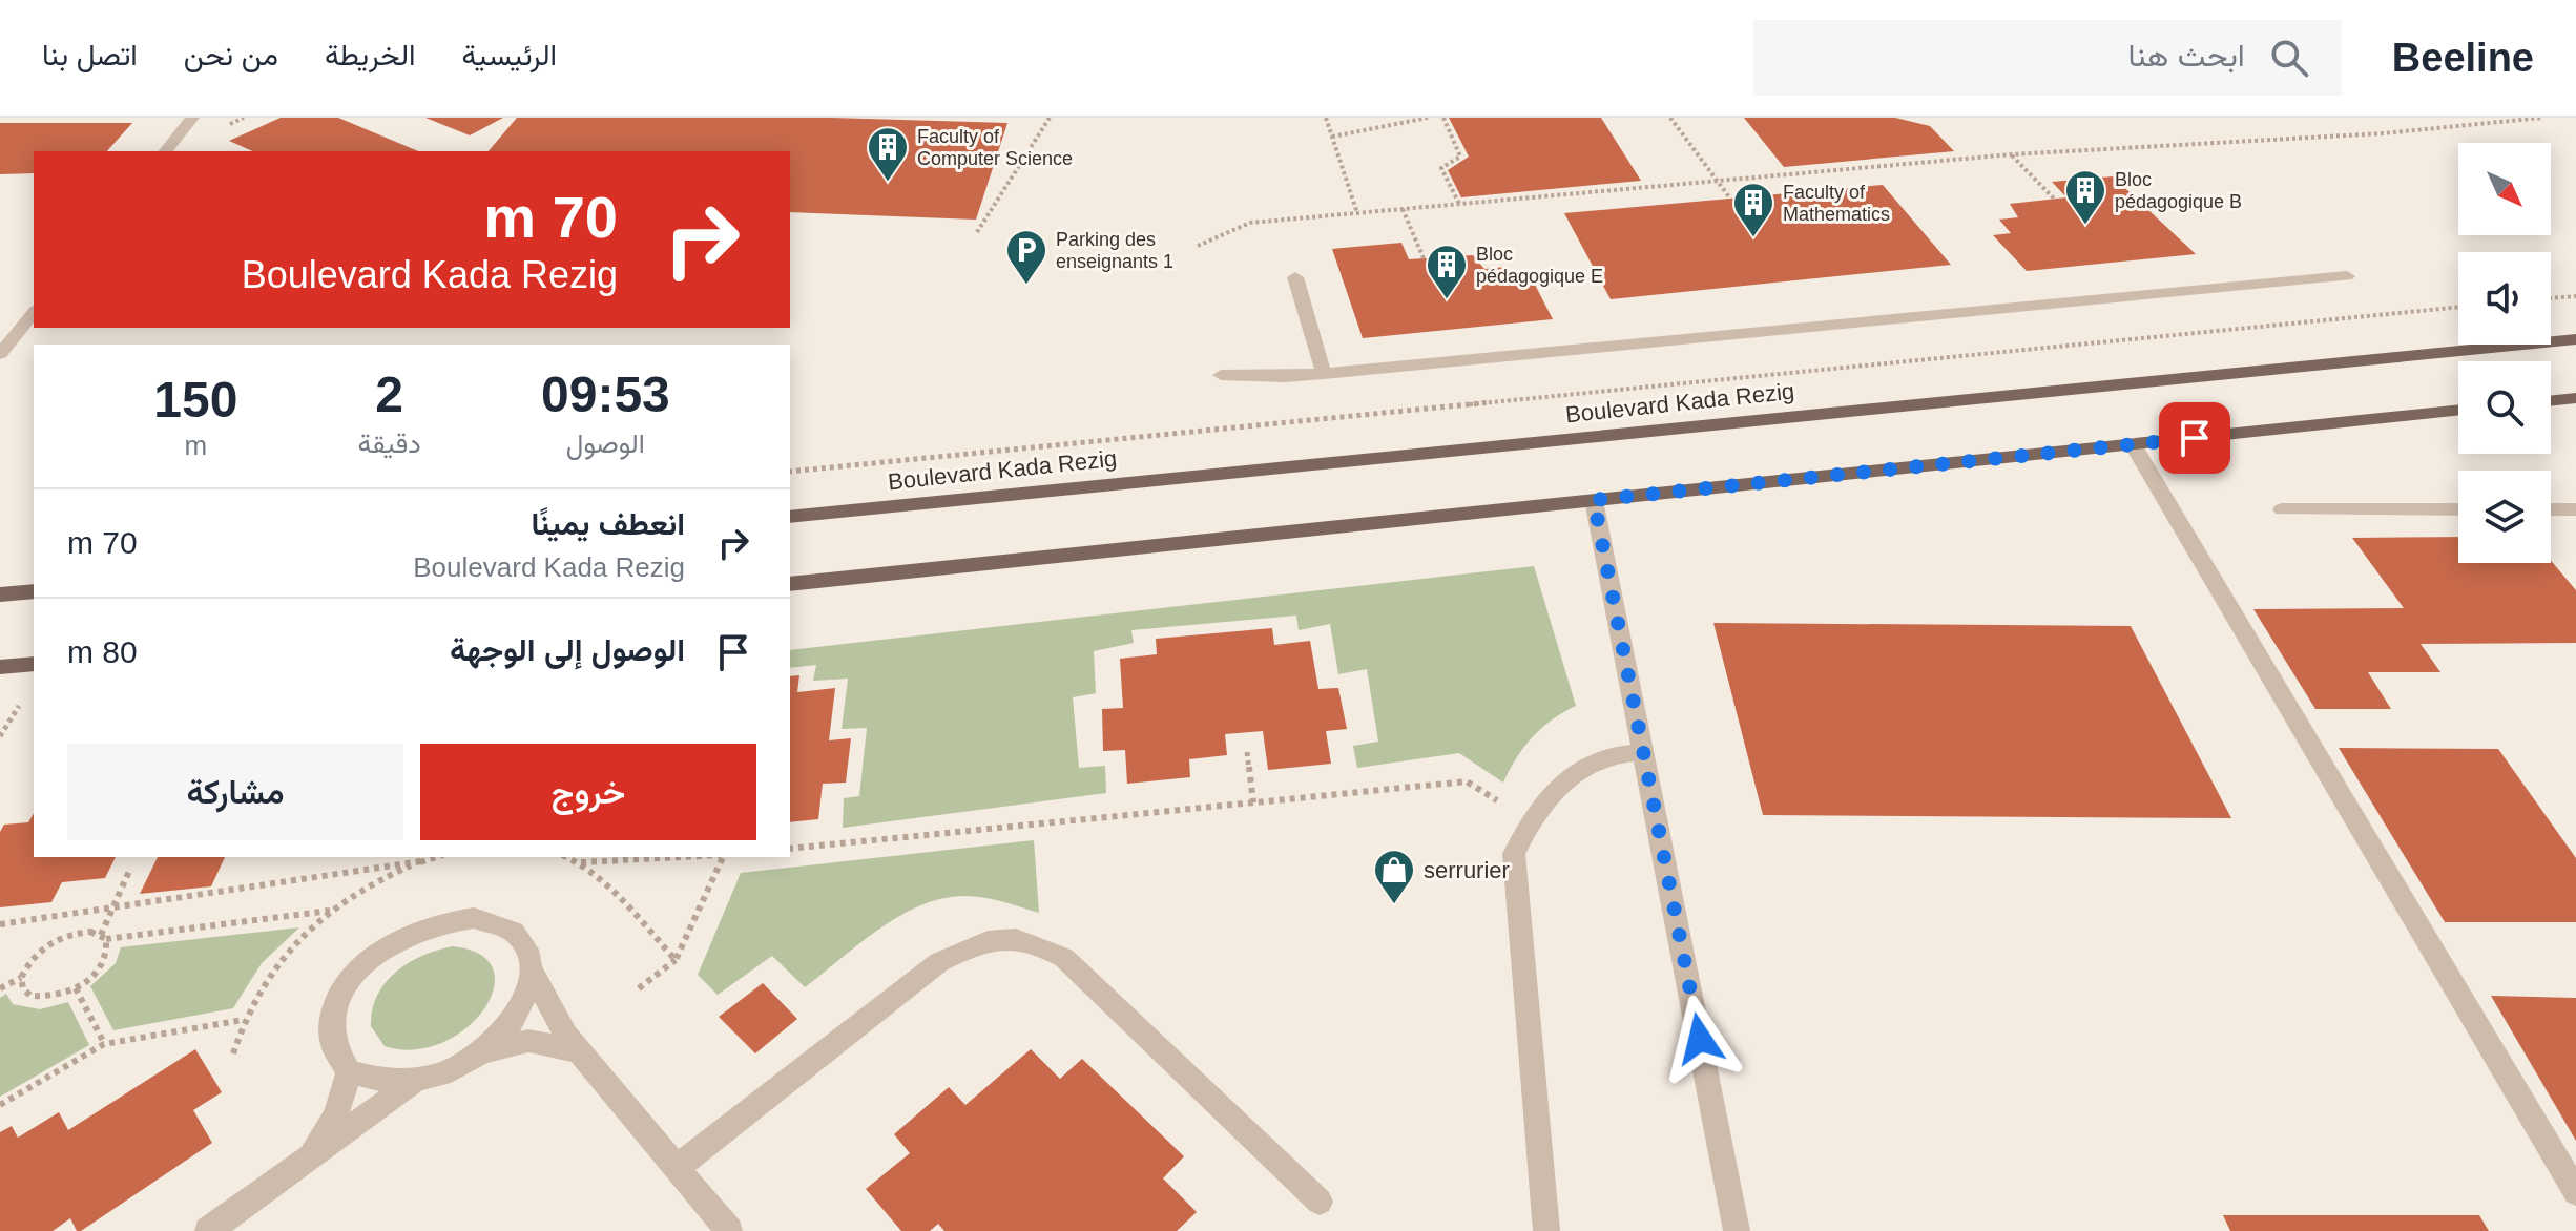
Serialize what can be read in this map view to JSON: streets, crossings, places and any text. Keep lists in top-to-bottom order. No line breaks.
{"streets":{"main road":["Boulevard Kada Rezig"]},"places":{"building":["Faculty of Computer Science","Bloc pédagogique B","Faculty of Mathematics","Bloc pédagogique E"],"parking":["Parking des enseignants 1"],"shop":["serrurier"]},"north":"bottom right","page":{"header":"Beeline","search":"ابحث هنا","nav":["الرئيسية","الخريطة","من نحن","اتصل بنا"],"turn":["70 m","Boulevard Kada Rezig"],"eta":["09:53","الوصول","2","دقيقة","150","m"],"list":[{"name":"انعطف يمينًا","note":"Boulevard Kada Rezig","value":"70 m"},{"name":"الوصول إلى الوجهة","value":"80 m"}],"buttons":["خروج","مشاركة"]}}
